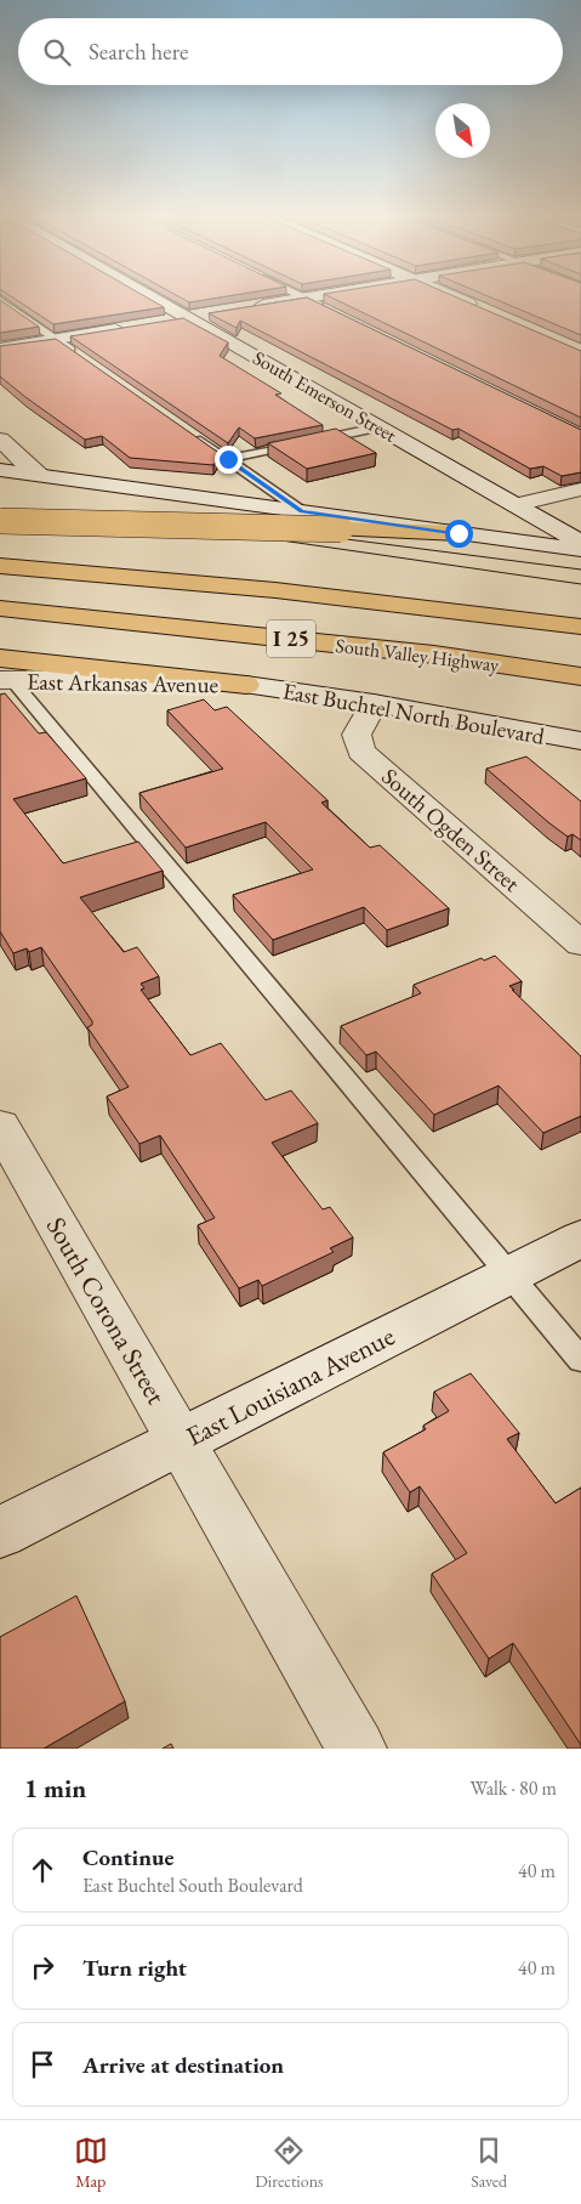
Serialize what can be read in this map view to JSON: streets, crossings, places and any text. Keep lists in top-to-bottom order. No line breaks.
{"streets":{"highway":["I 25","South Valley Highway"],"street":["South Emerson Street","East Arkansas Avenue","East Buchtel North Boulevard","South Ogden Street","South Corona Street","East Louisiana Avenue"]},"crossings":[["East Arkansas Avenue","East Buchtel North Boulevard"],["East Buchtel North Boulevard","South Ogden Street"],["South Corona Street","East Louisiana Avenue"]],"north":"bottom right","page":{"search":"Search here","heading":["1 min","Walk · 80 m"],"list":[["Continue","East Buchtel South Boulevard","40 m"],["Turn right","40 m"],"Arrive at destination"],"nav":["Map","Directions","Saved"]}}
